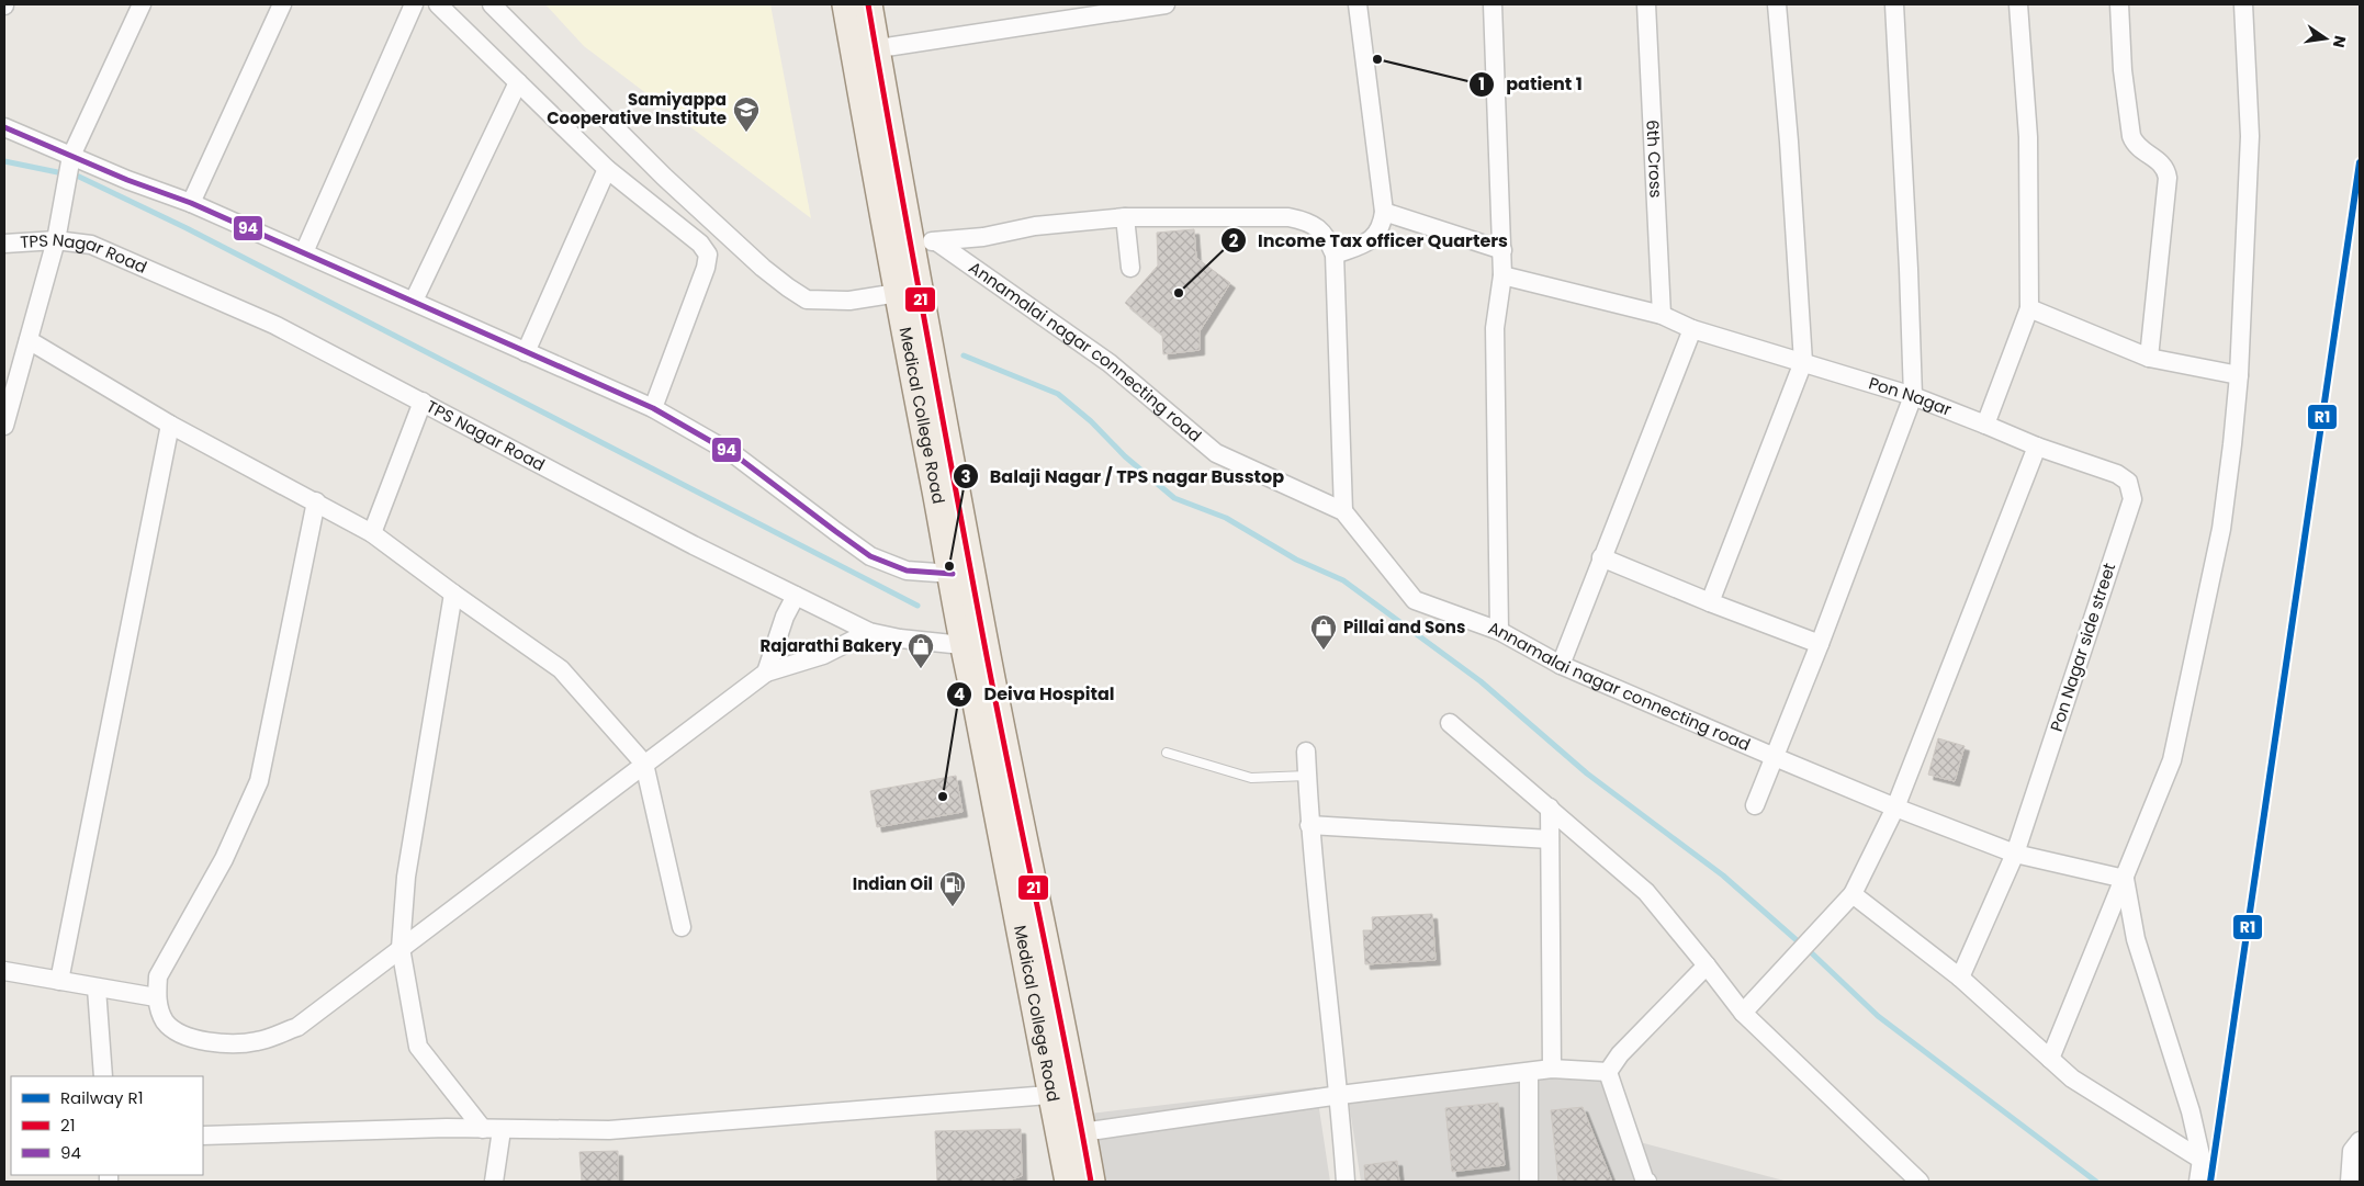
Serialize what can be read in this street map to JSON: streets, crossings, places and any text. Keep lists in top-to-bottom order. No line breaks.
{"streets":{"main road":["Medical College Road"],"street":["6th Cross","TPS Nagar Road","Annamalai nagar connecting road","Pon Nagar","Pon Nagar side street"]},"crossings":[["6th Cross","Pon Nagar"],["TPS Nagar Road","Medical College Road"],["Annamalai nagar connecting road","Pon Nagar side street"],["Pon Nagar","Pon Nagar side street"]],"places":{"other":["patient 1","Income Tax officer Quarters","Balaji Nagar / TPS nagar Busstop","Deiva Hospital"],"school or university":["Samiyappa Cooperative Institute"],"shop":["Pillai and Sons","Rajarathi Bakery"],"fuel station":["Indian Oil"]},"lines":["transit line 21","transit line 94","rail line R1"],"legend":["Railway R1","21","94"],"north":"right"}
